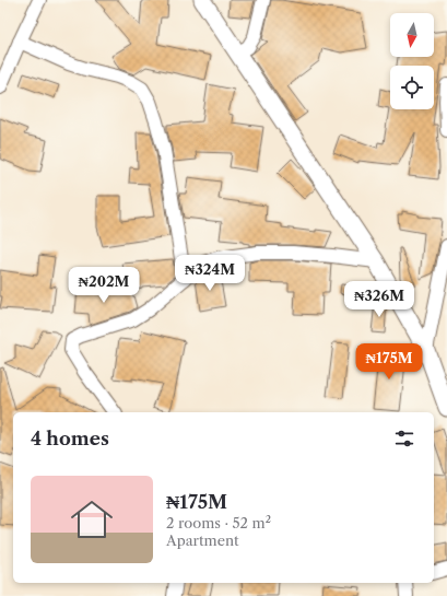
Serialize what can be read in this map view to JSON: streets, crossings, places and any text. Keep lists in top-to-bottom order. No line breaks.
{"north":"bottom","page":{"price":["₦324M","₦202M","₦326M","₦175M"],"heading":"4 homes","list":[{"name":"₦175M","note":"2 rooms · 52 m² · Apartment"}]}}
